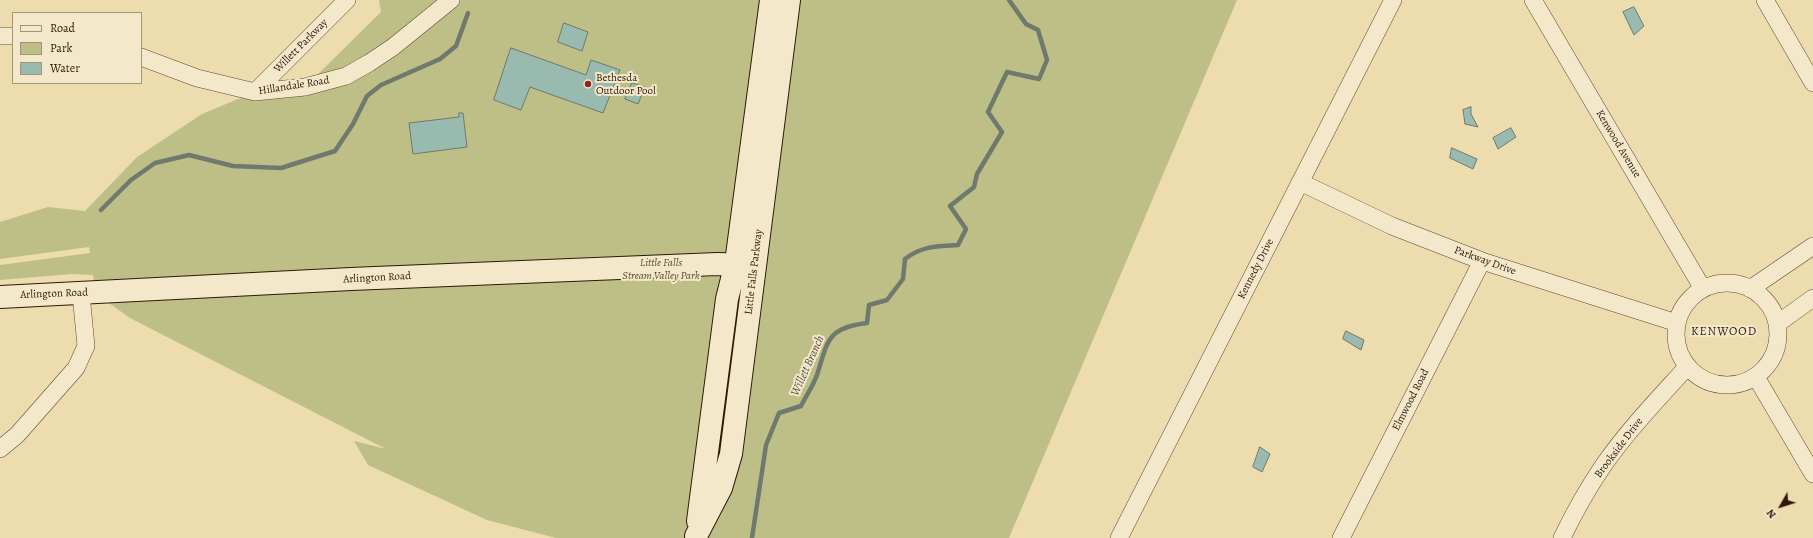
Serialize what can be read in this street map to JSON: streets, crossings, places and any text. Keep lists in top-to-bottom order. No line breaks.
{"streets":{"main road":["Little Falls Parkway","Arlington Road"],"street":["Willett Parkway","Hillandale Road","Kenwood Avenue","Parkway Drive","Kennedy Drive","Elmwood Road","Brookside Drive"]},"crossings":[["Willett Parkway","Hillandale Road"],["Kenwood Avenue","Parkway Drive"],["Kenwood Avenue","Brookside Drive"],["Parkway Drive","Kennedy Drive"],["Parkway Drive","Elmwood Road"],["Parkway Drive","Brookside Drive"],["Little Falls Parkway","Arlington Road"]],"districts":["KENWOOD"],"water":["Willett Branch"],"parks":["Little Falls Stream Valley Park"],"places":["Bethesda Outdoor Pool"],"legend":["Road","Park","Water"],"north":"bottom left"}
